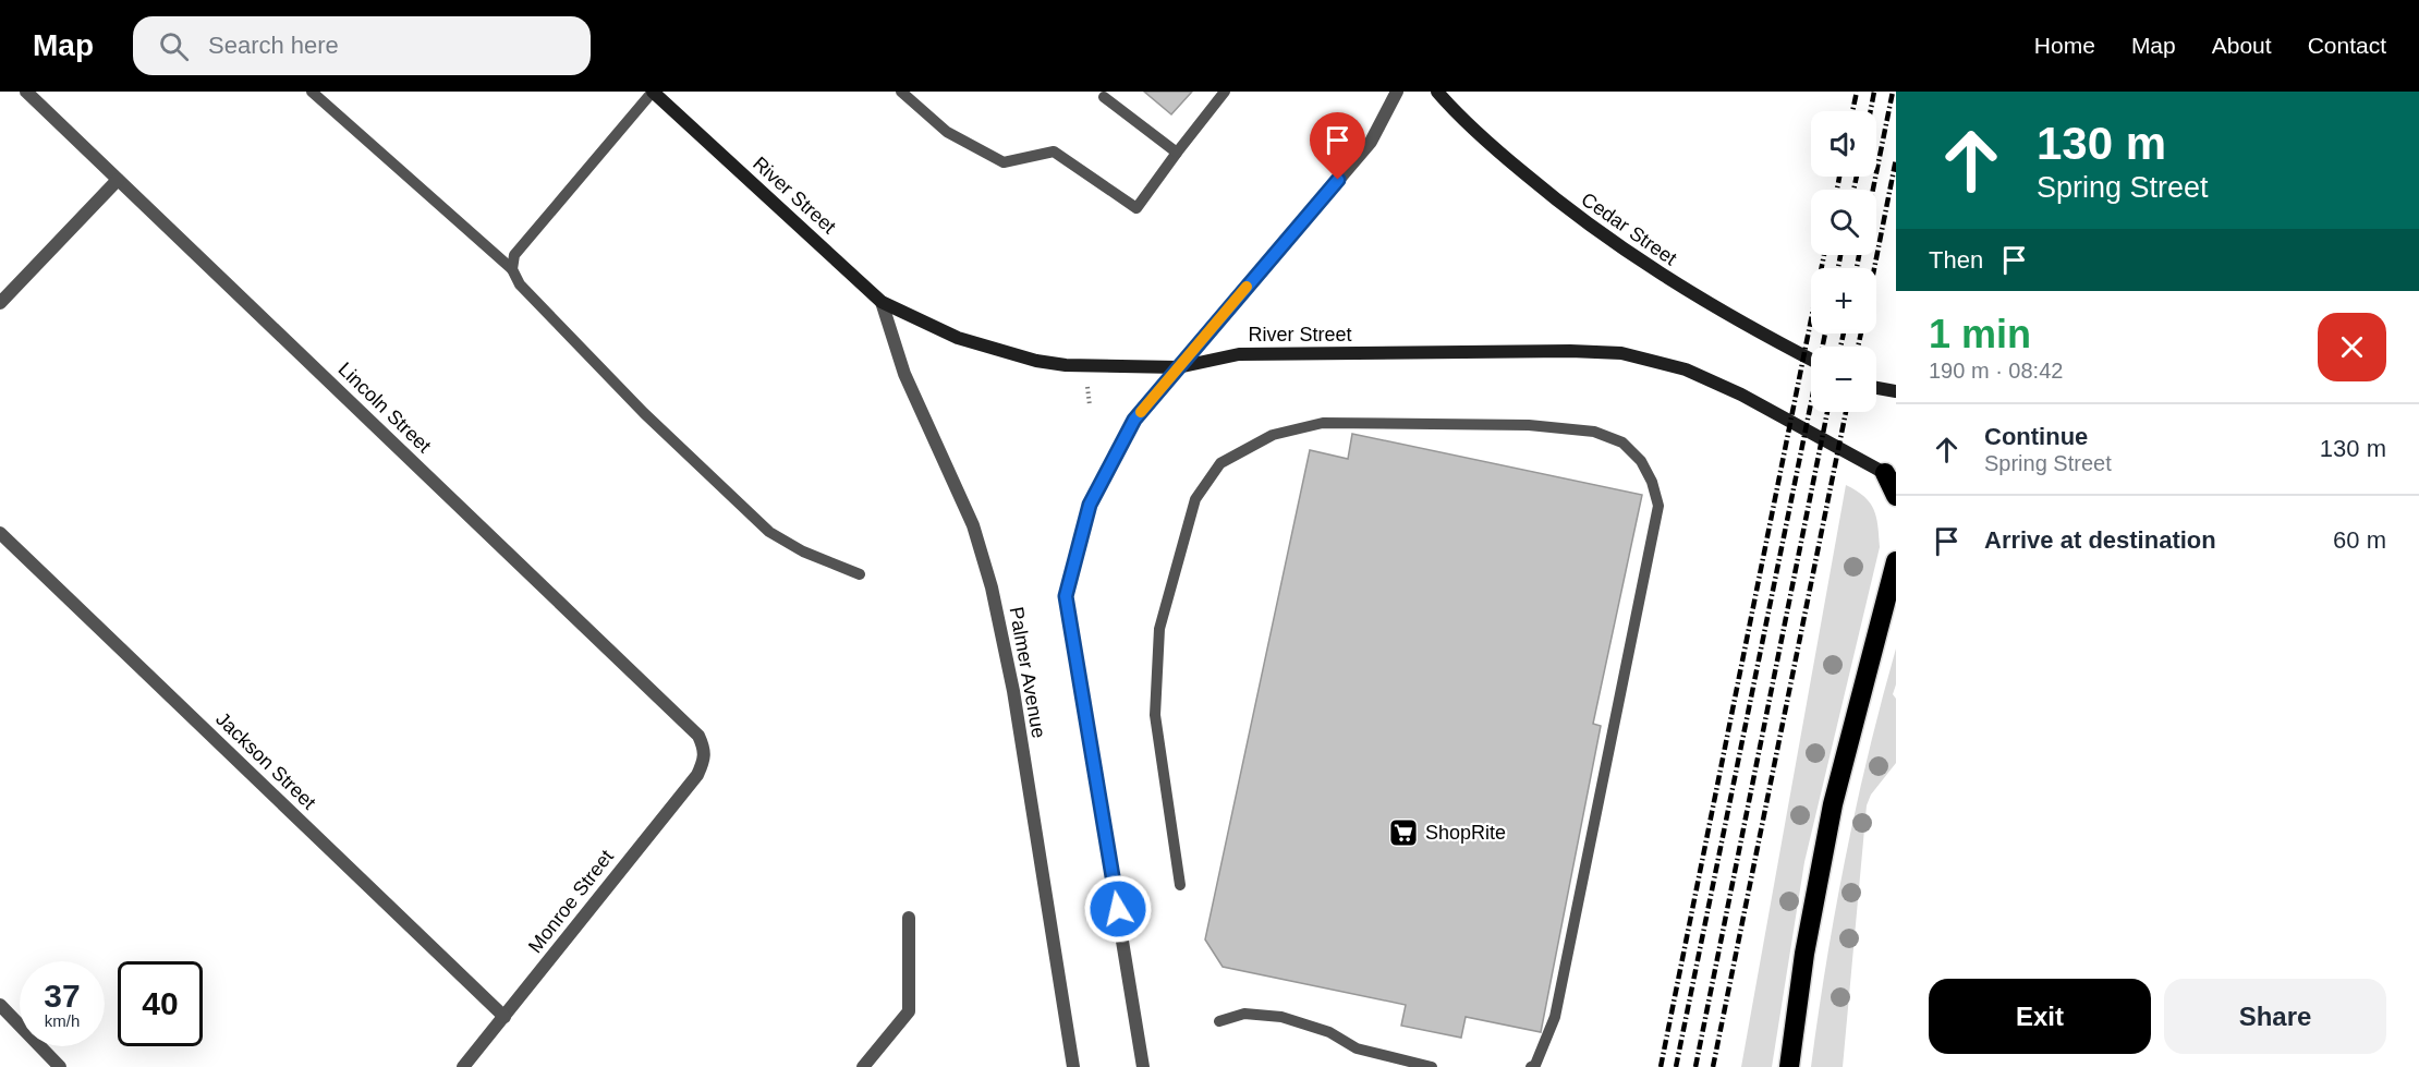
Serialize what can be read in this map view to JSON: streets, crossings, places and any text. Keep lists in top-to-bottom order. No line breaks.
{"streets":{"main road":["River Street","Cedar Street"],"street":["Lincoln Street","Palmer Avenue","Jackson Street","Monroe Street"]},"crossings":[["River Street","Palmer Avenue"],["Lincoln Street","Monroe Street"],["Jackson Street","Monroe Street"]],"places":{"supermarket":["ShopRite"]},"page":{"header":"Map","search":"Search here","nav":["Home","Map","About","Contact"],"turn":["130 m","Spring Street"],"map_buttons":["+","−"],"then":"Then","heading":["1 min","190 m · 08:42"],"list":[{"name":"Continue","note":"Spring Street","value":"130 m"},{"name":"Arrive at destination","value":"60 m"}],"speed":"37 km/h","limit":"40","buttons":["Exit","Share"]}}
